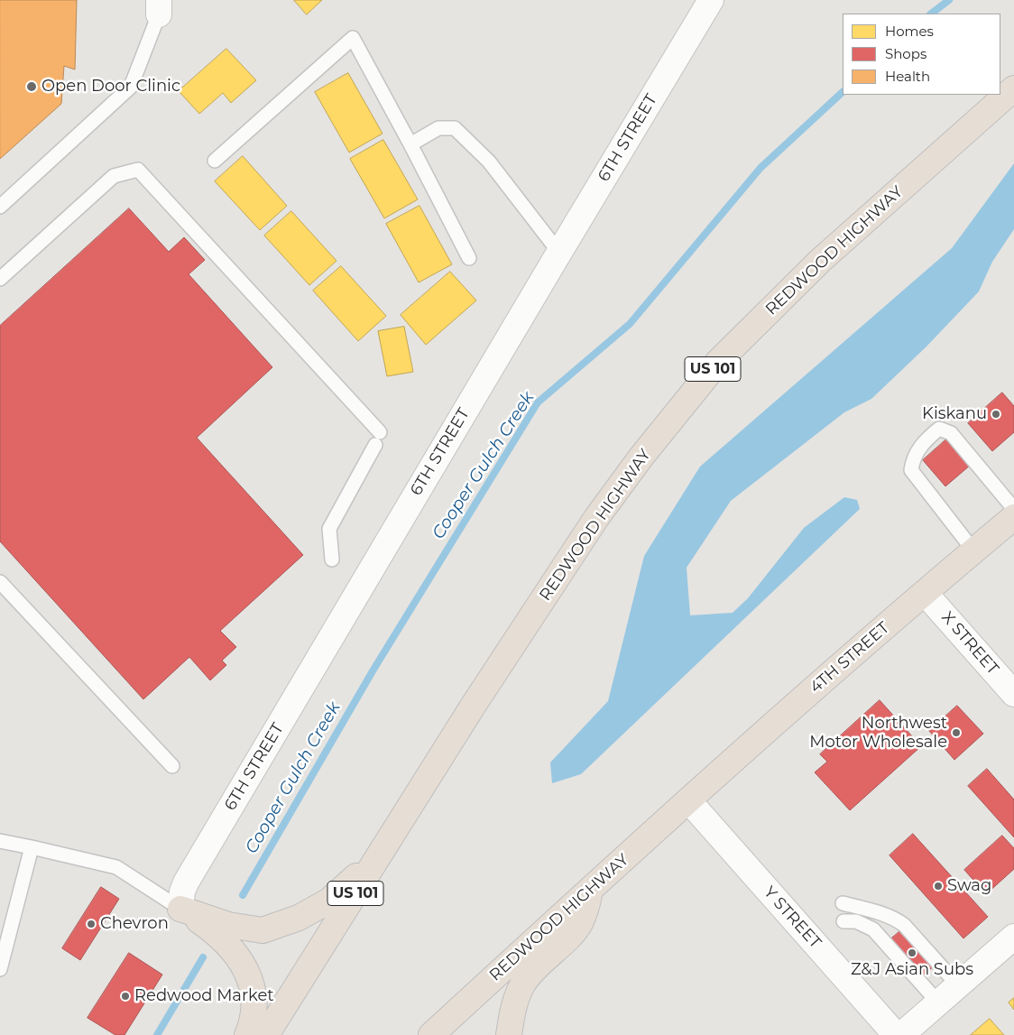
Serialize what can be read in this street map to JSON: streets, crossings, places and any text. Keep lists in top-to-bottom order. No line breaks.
{"streets":{"highway":["REDWOOD HIGHWAY","US 101","4TH STREET"],"street":["6TH STREET","X STREET","Y STREET"]},"crossings":[["REDWOOD HIGHWAY","4TH STREET"],["REDWOOD HIGHWAY","Y STREET"],["X STREET","4TH STREET"],["4TH STREET","Y STREET"]],"water":["Cooper Gulch Creek"],"places":["Open Door Clinic","Kiskanu","Northwest Motor Wholesale","Swag","Chevron","Z&J Asian Subs","Redwood Market"],"legend":["Homes","Shops","Health"]}
